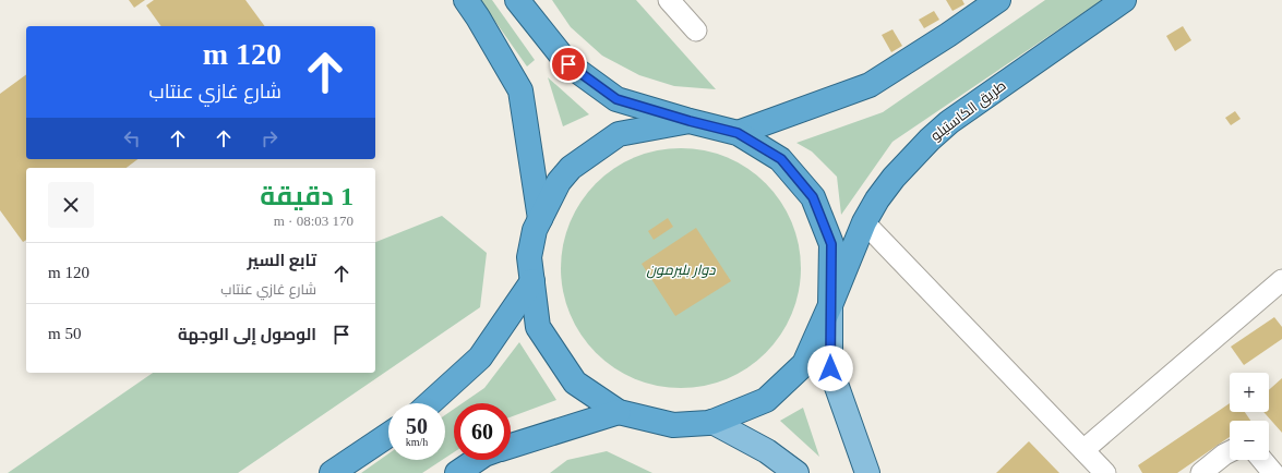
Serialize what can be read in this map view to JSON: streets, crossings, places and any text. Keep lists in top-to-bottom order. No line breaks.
{"streets":{"highway":["طريق الكاستيلو"]},"parks":["دوار بليرمون"],"page":{"turn":["120 m","شارع غازي عنتاب"],"heading":["1 دقيقة","170 m · 08:03"],"list":[{"name":"تابع السير","note":"شارع غازي عنتاب","value":"120 m"},{"name":"الوصول إلى الوجهة","value":"50 m"}],"map_buttons":["+","−"],"speed":"50 km/h","limit":"60"}}
